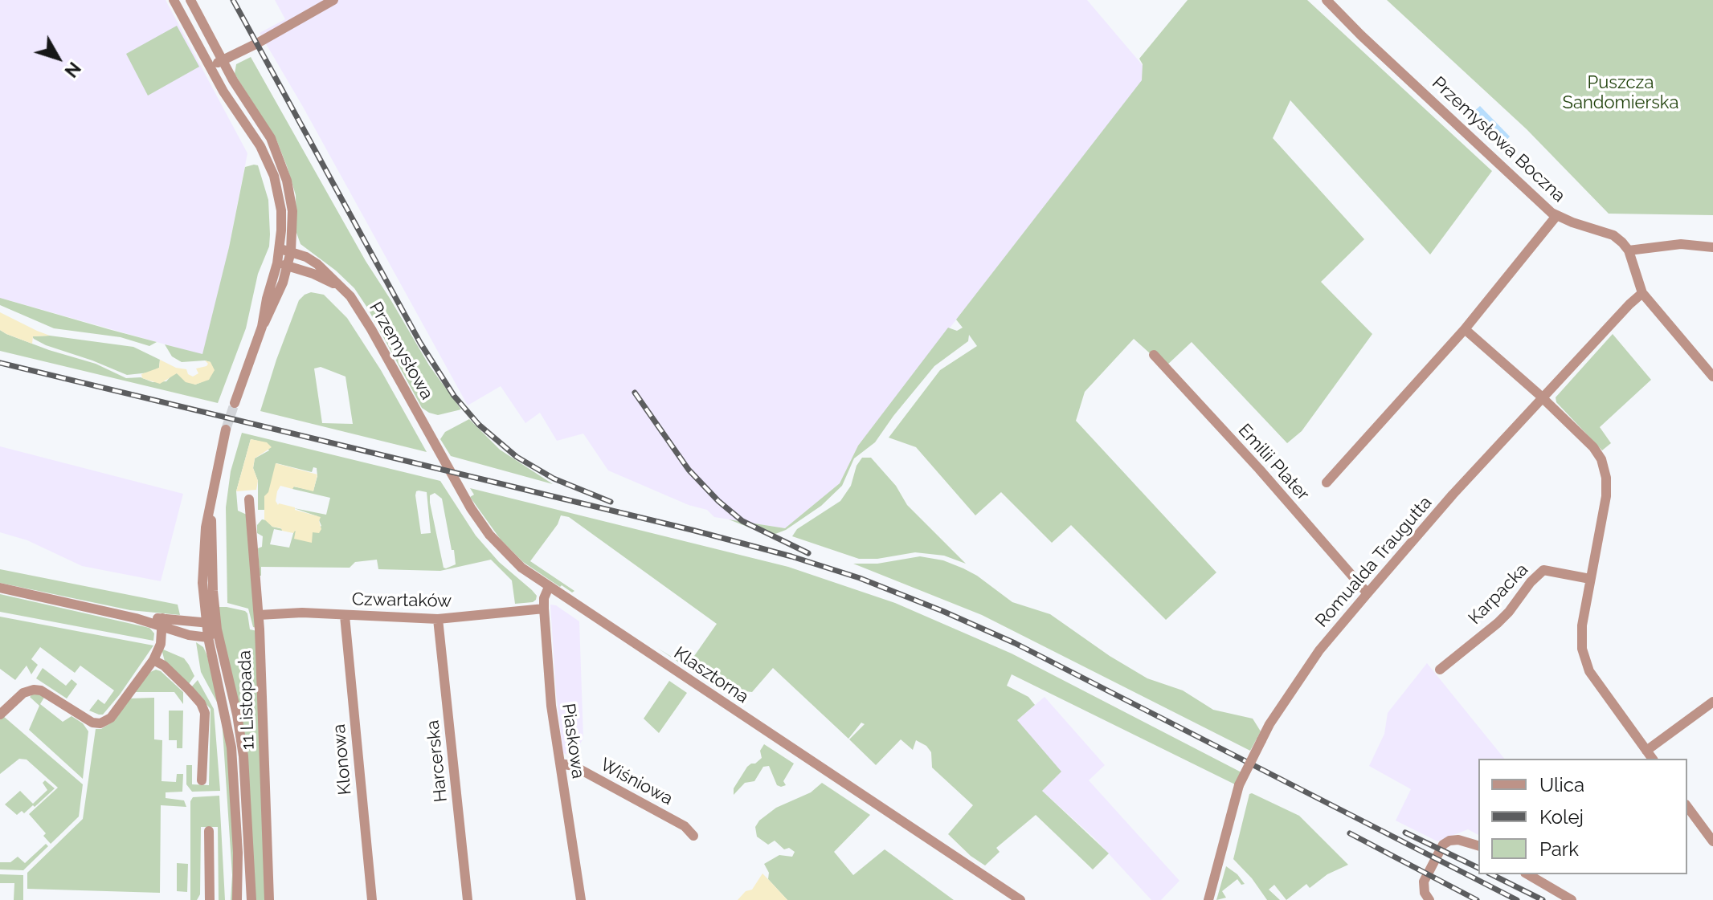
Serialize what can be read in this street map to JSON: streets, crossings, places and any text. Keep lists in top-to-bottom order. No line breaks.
{"streets":{"street":["Przemysłowa Boczna","Przemysłowa","Emilii Plater","Romualda Traugutta","Karpacka","Czwartaków","Klasztorna","11 Listopada","Piaskowa","Klonowa","Harcerska","Wiśniowa"]},"crossings":[["Przemysłowa","Klasztorna"],["Emilii Plater","Romualda Traugutta"],["Czwartaków","11 Listopada"],["Czwartaków","Piaskowa"],["Czwartaków","Klonowa"],["Czwartaków","Harcerska"],["Klasztorna","Piaskowa"],["Piaskowa","Wiśniowa"]],"parks":["Puszcza Sandomierska"],"legend":["Ulica","Kolej","Park"],"north":"bottom right"}
